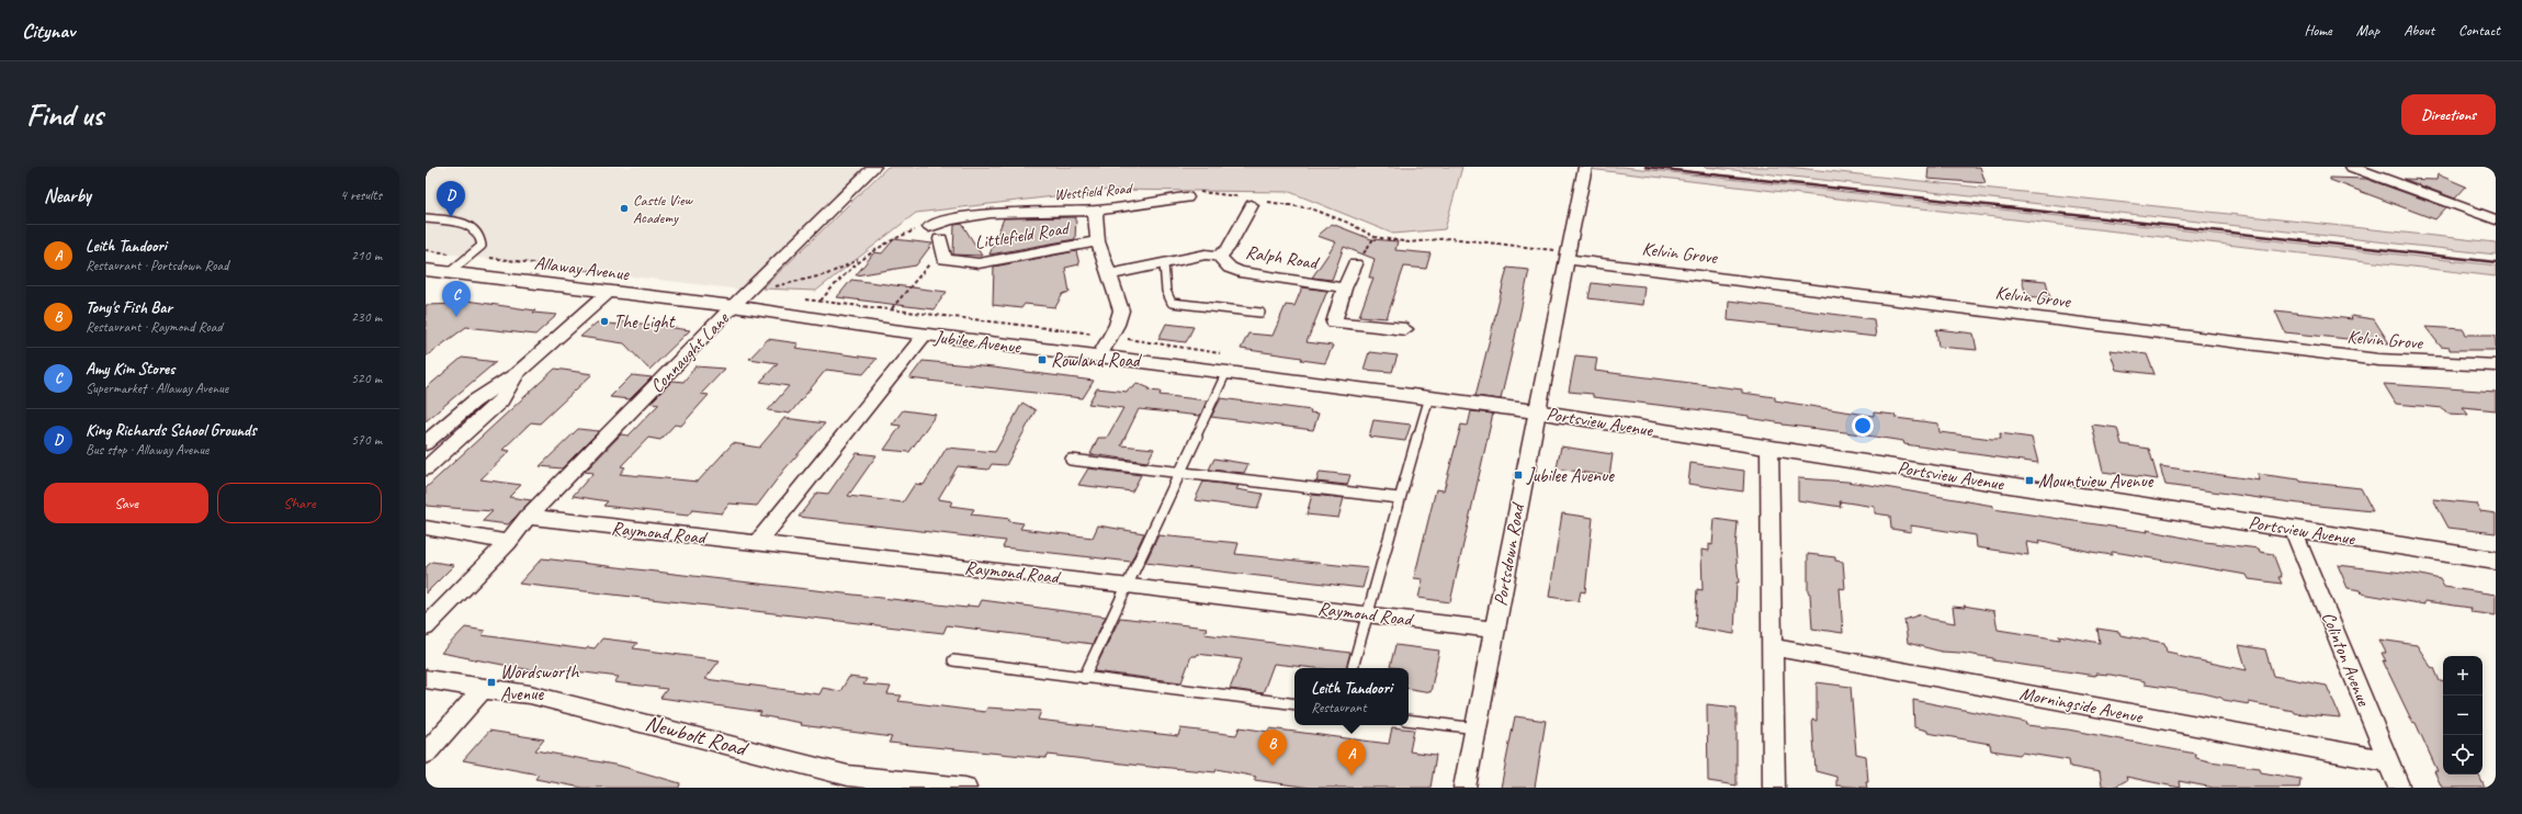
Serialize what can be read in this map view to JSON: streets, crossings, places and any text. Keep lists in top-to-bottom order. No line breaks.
{"streets":{"street":["Westfield Road","Littlefield Road","Kelvin Grove","Ralph Road","Allaway Avenue","Jubilee Avenue","Connaught Lane","Portsview Avenue","Raymond Road","Portsdown Road","Colinton Avenue","Morningside Avenue","Newbolt Road"]},"crossings":[["Kelvin Grove","Portsdown Road"],["Allaway Avenue","Jubilee Avenue"],["Allaway Avenue","Connaught Lane"],["Jubilee Avenue","Connaught Lane"],["Jubilee Avenue","Portsview Avenue"],["Jubilee Avenue","Portsdown Road"],["Connaught Lane","Raymond Road"],["Portsview Avenue","Portsdown Road"],["Portsview Avenue","Colinton Avenue"],["Raymond Road","Portsdown Road"],["Colinton Avenue","Morningside Avenue"]],"places":{"other":["Castle View Academy","The Light"],"transit":["Rowland Road","Jubilee Avenue","Mountview Avenue","Wordsworth Avenue"]},"page":{"header":"Citynav","nav":["Home","Map","About","Contact"],"buttons":["Directions",["Save","Share"]],"title":"Find us","heading":["Nearby","4 results"],"pins":["D","C","B","A"],"list":[{"mark":"A","name":"Leith Tandoori","note":"Restaurant · Portsdown Road","value":"210 m"},{"mark":"B","name":"Tony's Fish Bar","note":"Restaurant · Raymond Road","value":"230 m"},{"mark":"C","name":"Amy Kim Stores","note":"Supermarket · Allaway Avenue","value":"520 m"},{"mark":"D","name":"King Richards School Grounds","note":"Bus stop · Allaway Avenue","value":"570 m"}],"map_buttons":["+","−"],"popup":["Leith Tandoori","Restaurant"]}}
